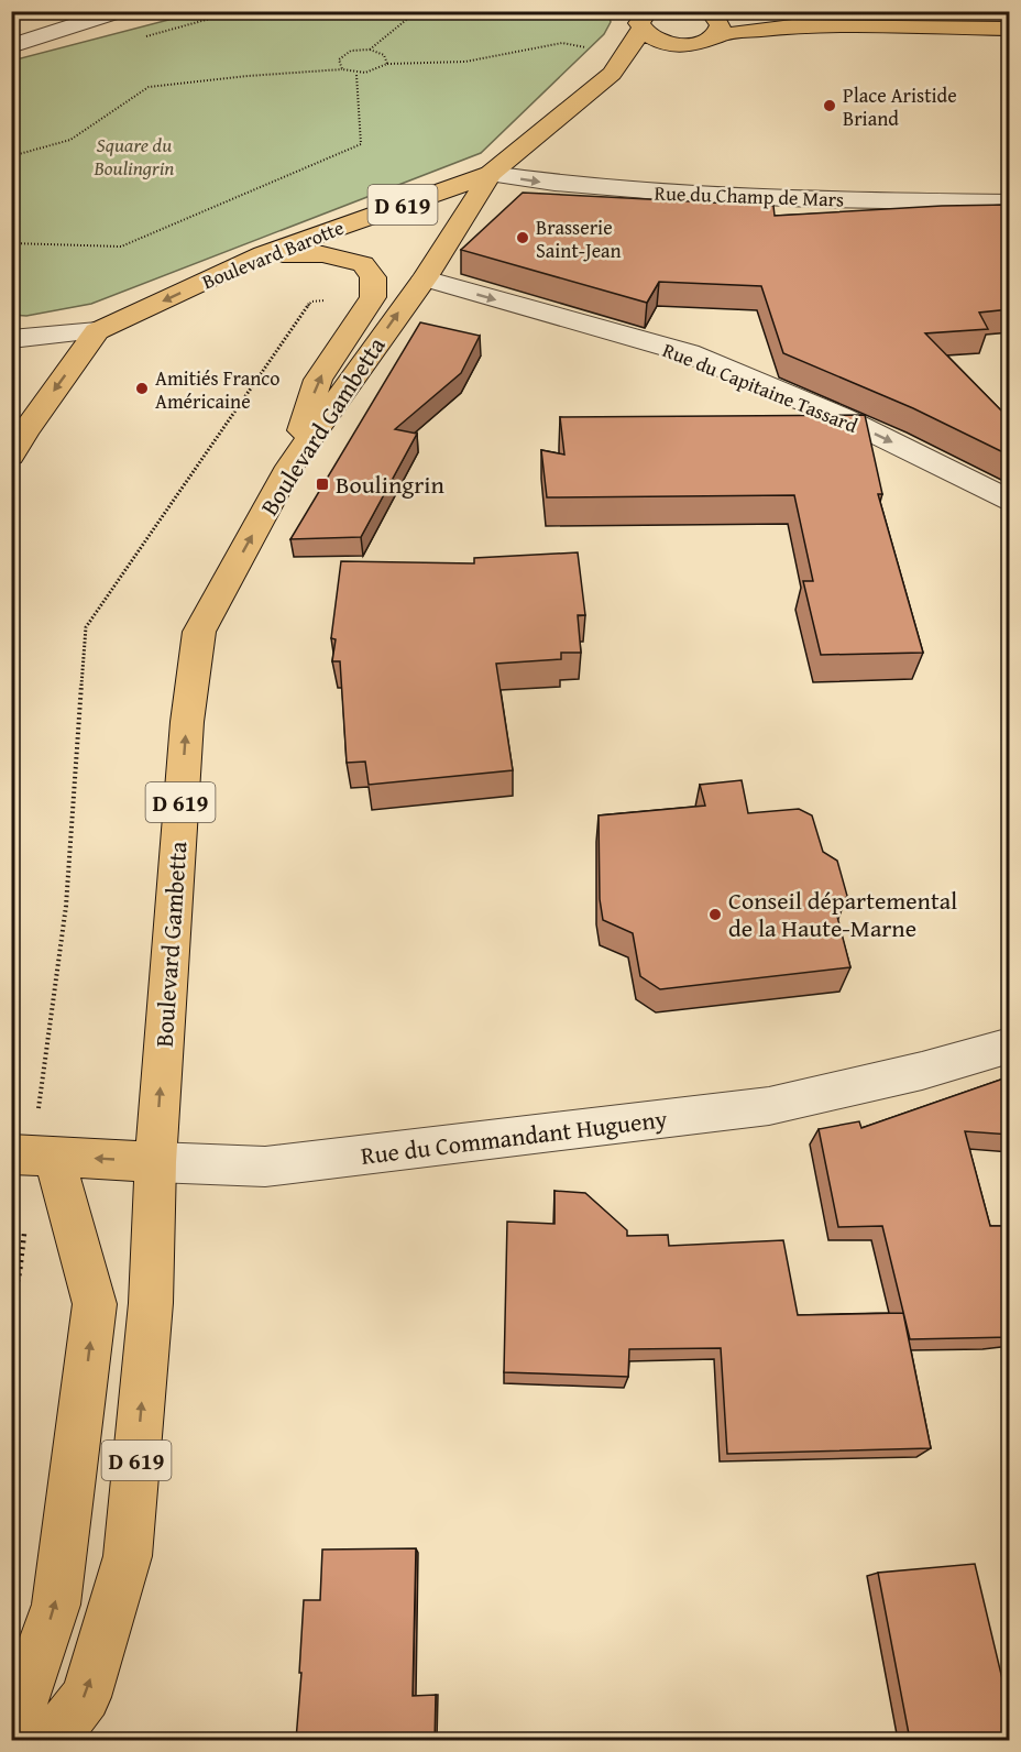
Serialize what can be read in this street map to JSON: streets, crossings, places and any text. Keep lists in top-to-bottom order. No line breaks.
{"streets":{"main road":["D 619","Boulevard Barotte","Boulevard Gambetta","Rue du Commandant Hugueny"],"street":["Rue du Champ de Mars","Rue du Capitaine Tassard"]},"crossings":[["Rue du Champ de Mars","Boulevard Barotte"],["Rue du Champ de Mars","Boulevard Gambetta"],["Boulevard Barotte","Boulevard Gambetta"],["Rue du Capitaine Tassard","Boulevard Gambetta"],["Boulevard Gambetta","Rue du Commandant Hugueny"]],"one_way":["Rue du Champ de Mars","Boulevard Barotte","Rue du Capitaine Tassard"],"parks":["Square du Boulingrin"],"places":{"other":["Place Aristide Briand","Brasserie Saint-Jean","Amitiés Franco Américaine","Conseil départemental de la Haute-Marne"],"transit":["Boulingrin"]}}
